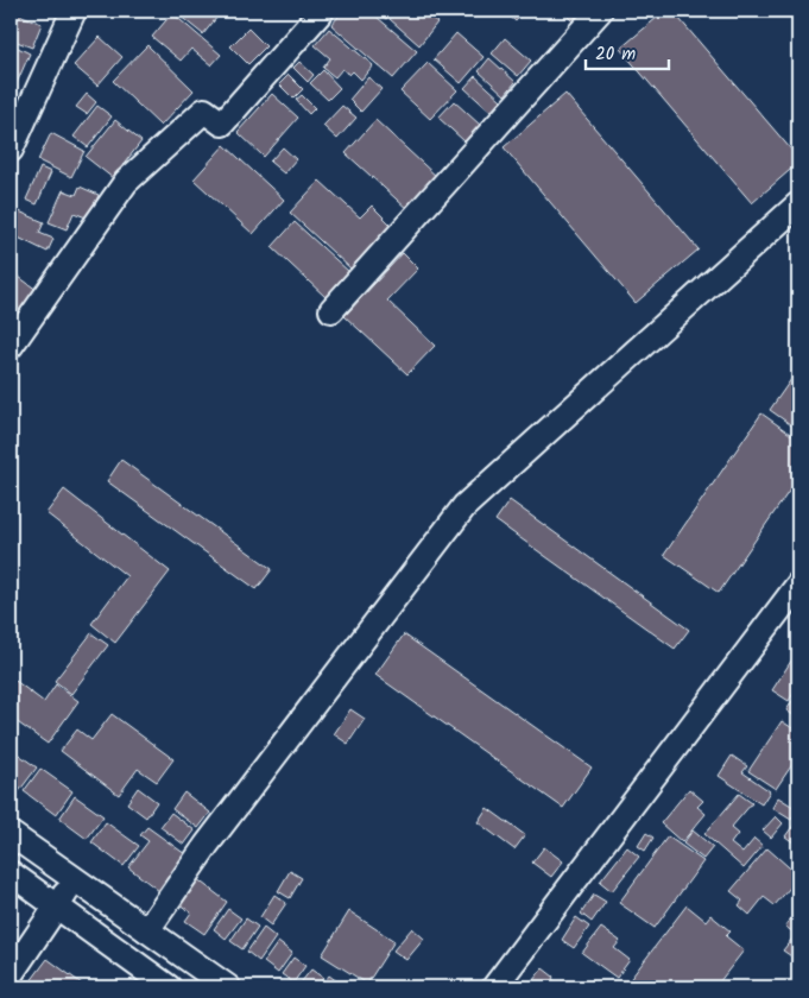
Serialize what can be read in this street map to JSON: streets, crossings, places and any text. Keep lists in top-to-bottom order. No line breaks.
{"scale_bar":"20 m"}
